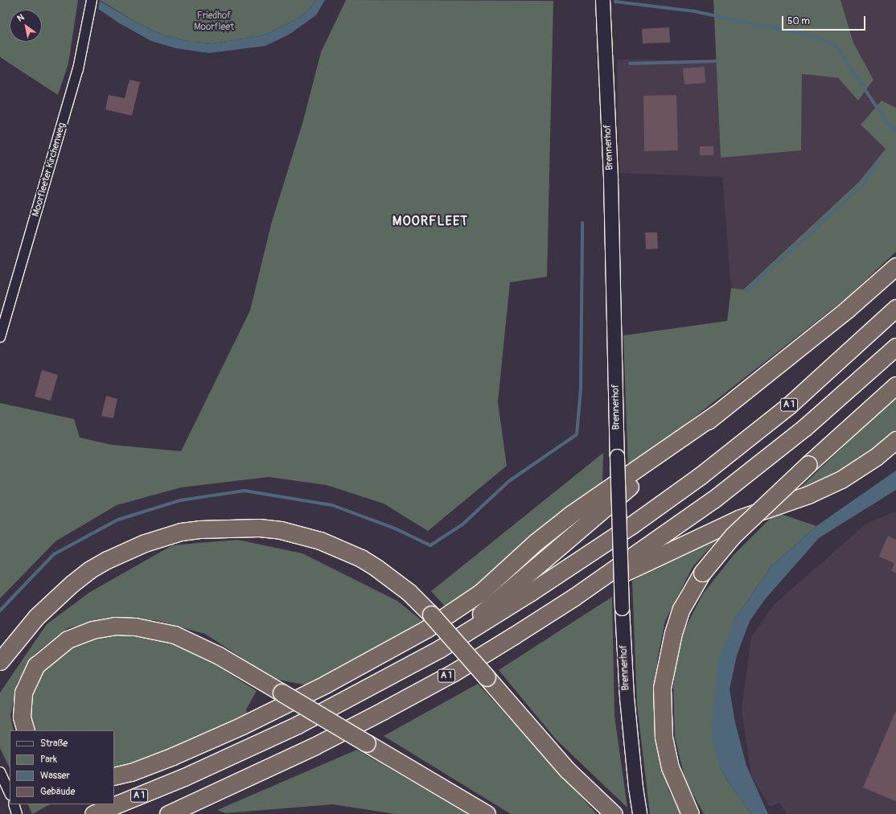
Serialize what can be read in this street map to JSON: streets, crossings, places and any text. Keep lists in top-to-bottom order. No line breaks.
{"streets":{"highway":["A 1"],"street":["Brennerhof","Moorfleeter Kirchenweg"]},"districts":["MOORFLEET"],"parks":["Friedhof Moorfleet"],"legend":["Straße","Park","Wasser","Gebäude"],"scale_bar":"50 m","north":"top left"}
